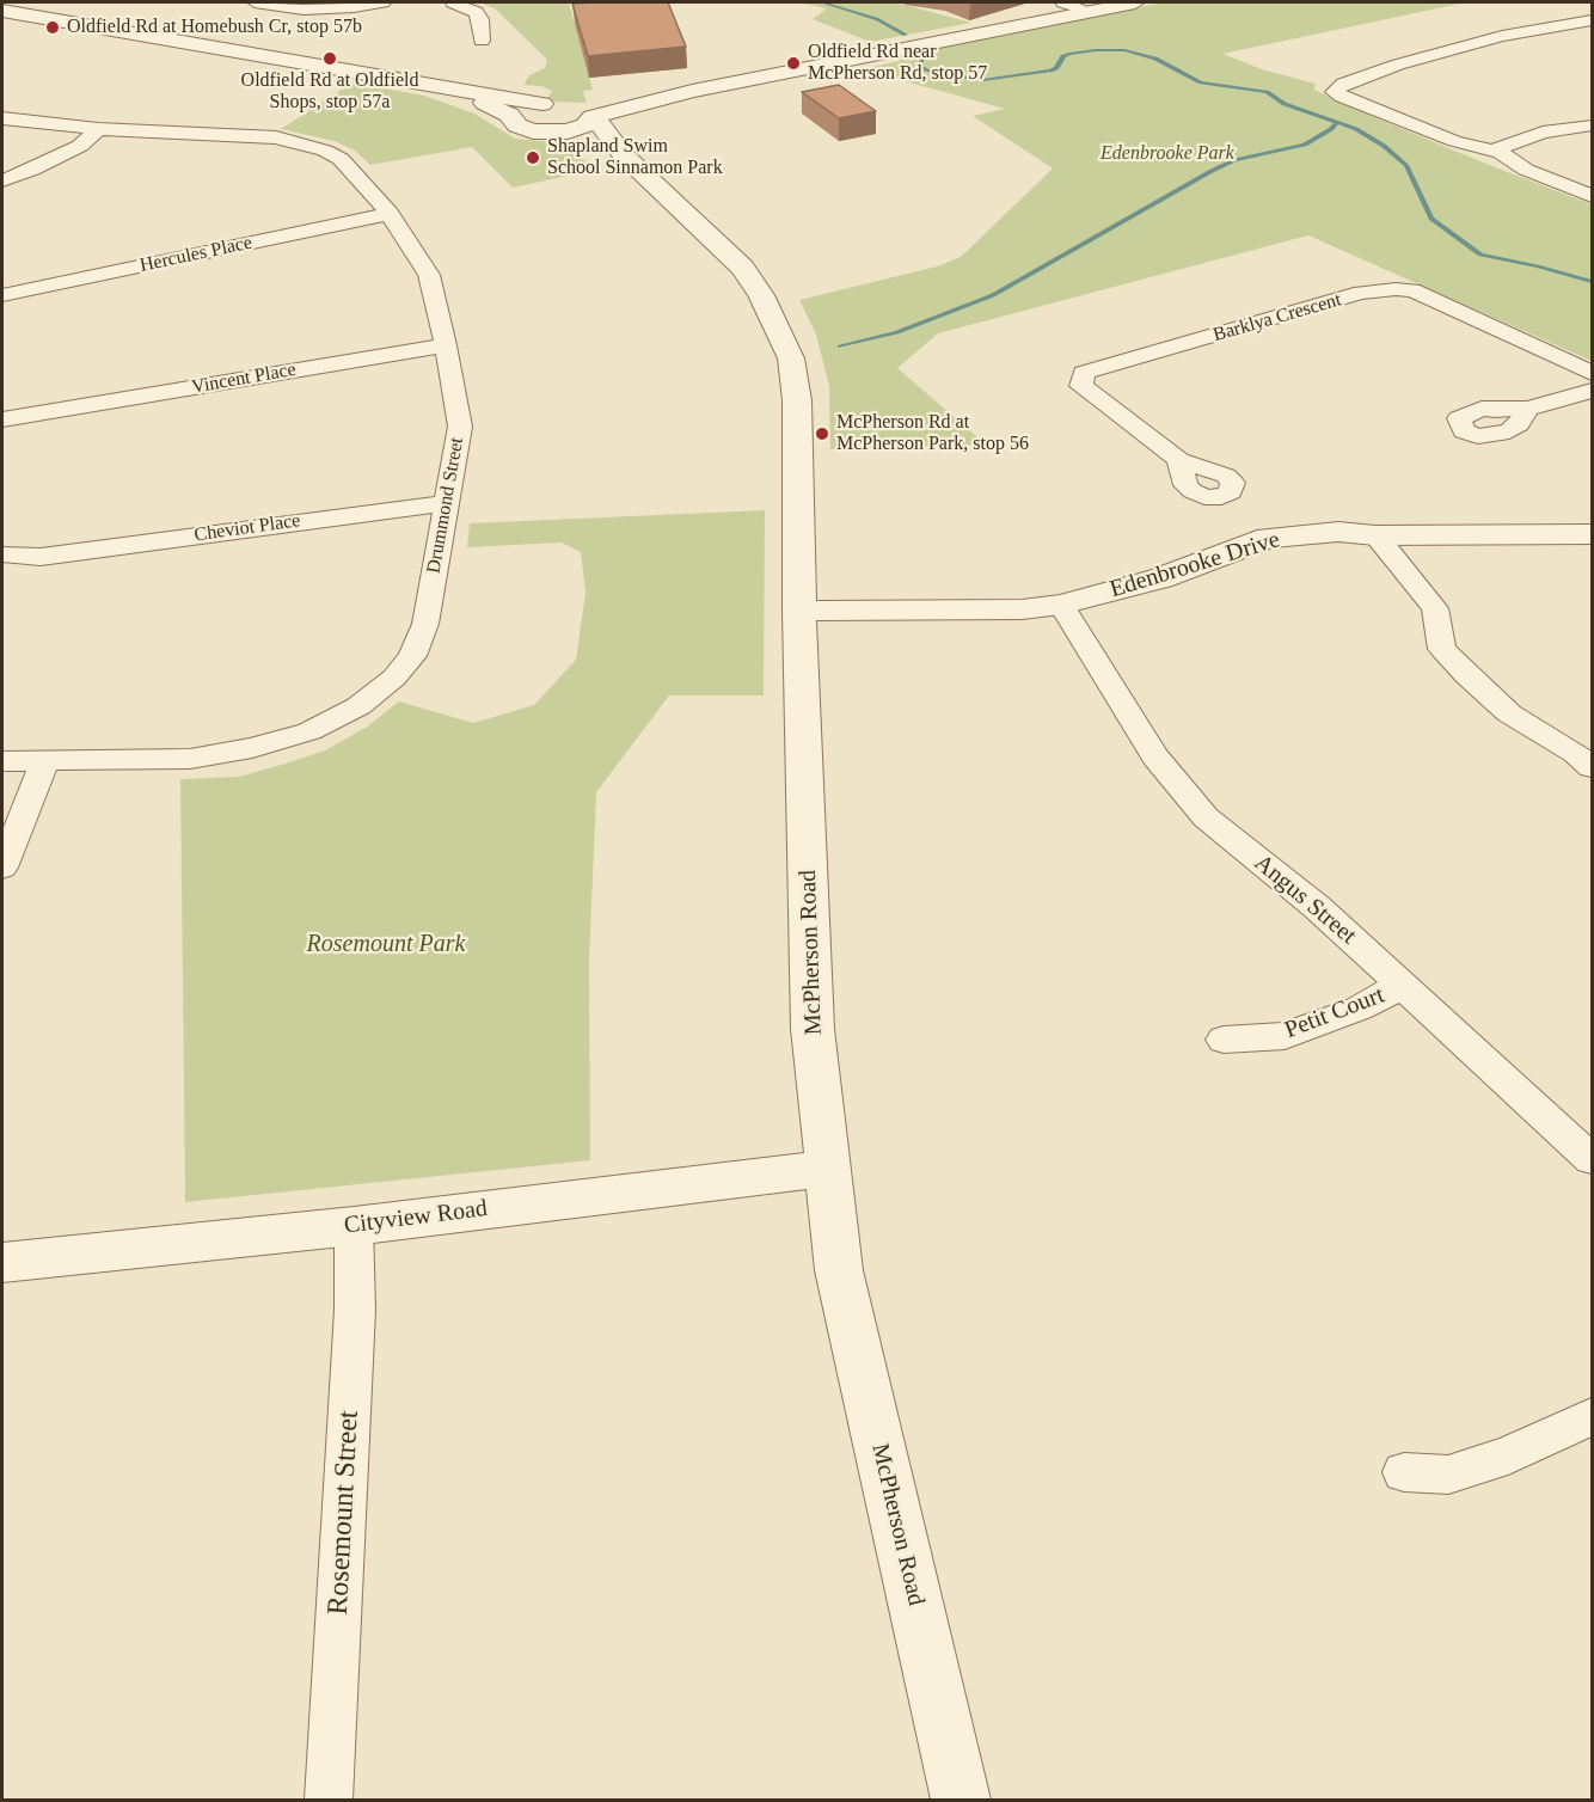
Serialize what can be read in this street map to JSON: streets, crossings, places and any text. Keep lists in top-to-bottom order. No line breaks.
{"streets":{"street":["Hercules Place","Barklya Crescent","Vincent Place","Drummond Street","Cheviot Place","Edenbrooke Drive","Angus Street","McPherson Road","Petit Court","Cityview Road","Rosemount Street"]},"crossings":[["Hercules Place","Drummond Street"],["Vincent Place","Drummond Street"],["Drummond Street","Cheviot Place"],["Edenbrooke Drive","Angus Street"],["Edenbrooke Drive","McPherson Road"],["Angus Street","Petit Court"],["McPherson Road","Cityview Road"],["Cityview Road","Rosemount Street"]],"parks":["Edenbrooke Park","Rosemount Park"],"places":["Oldfield Rd at Homebush Cr, stop 57b","Oldfield Rd at Oldfield Shops, stop 57a","Oldfield Rd near McPherson Rd, stop 57","Shapland Swim School Sinnamon Park","McPherson Rd at McPherson Park, stop 56"]}
